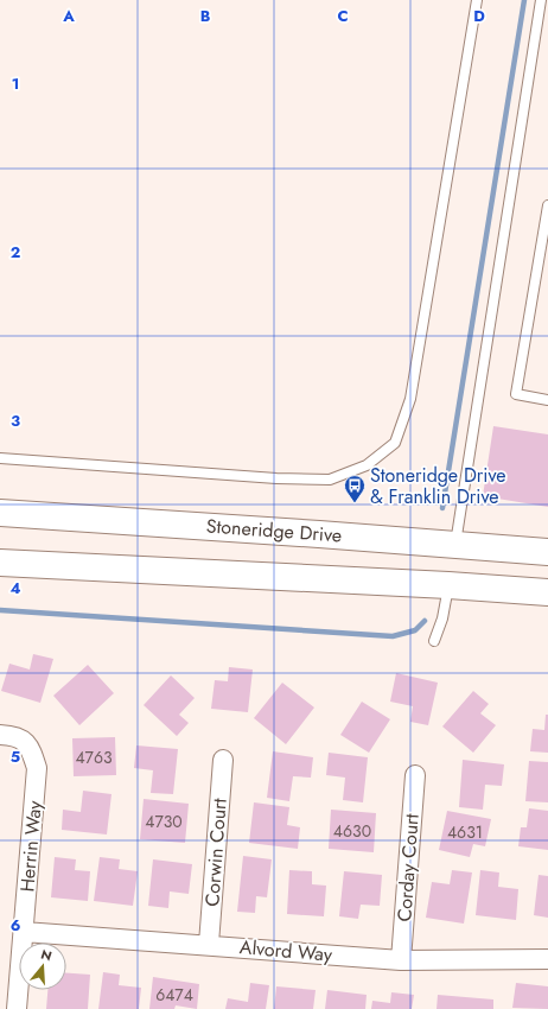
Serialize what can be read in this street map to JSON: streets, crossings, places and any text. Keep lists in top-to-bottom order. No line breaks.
{"streets":{"main road":["Stoneridge Drive"],"street":["Herrin Way","Corwin Court","Corday Court","Alvord Way"]},"crossings":[["Herrin Way","Alvord Way"],["Corwin Court","Alvord Way"],["Corday Court","Alvord Way"]],"places":{"bus stop":["Stoneridge Drive & Franklin Drive"]},"house_numbers":["4763","4730","4630","4631","6474"],"north":"top","grid":{"columns":["A","B","C","D"],"rows":["1","2","3","4","5","6"]}}
